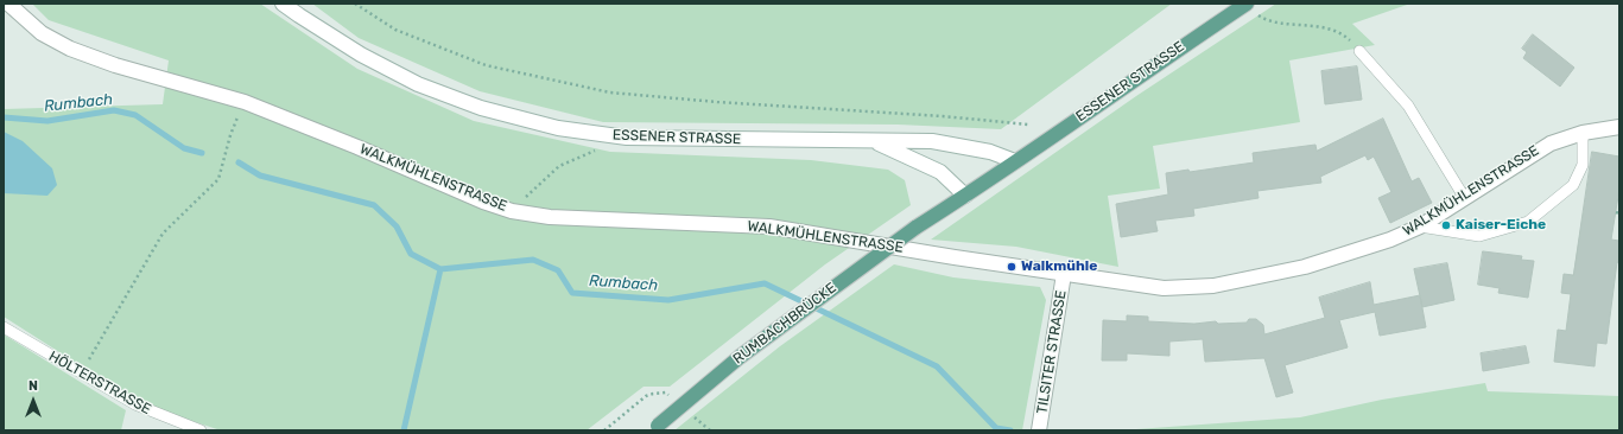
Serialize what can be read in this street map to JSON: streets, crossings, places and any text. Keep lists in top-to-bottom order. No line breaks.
{"streets":{"main road":["ESSENER STRASSE","RUMBACHBRÜCKE"],"street":["WALKMÜHLENSTRASSE","TILSITER STRASSE"],"lane":["HÖLTERSTRASSE"]},"crossings":[["ESSENER STRASSE","RUMBACHBRÜCKE"],["WALKMÜHLENSTRASSE","TILSITER STRASSE"]],"water":["Rumbach"],"places":["Kaiser-Eiche","Walkmühle"],"north":"top"}
